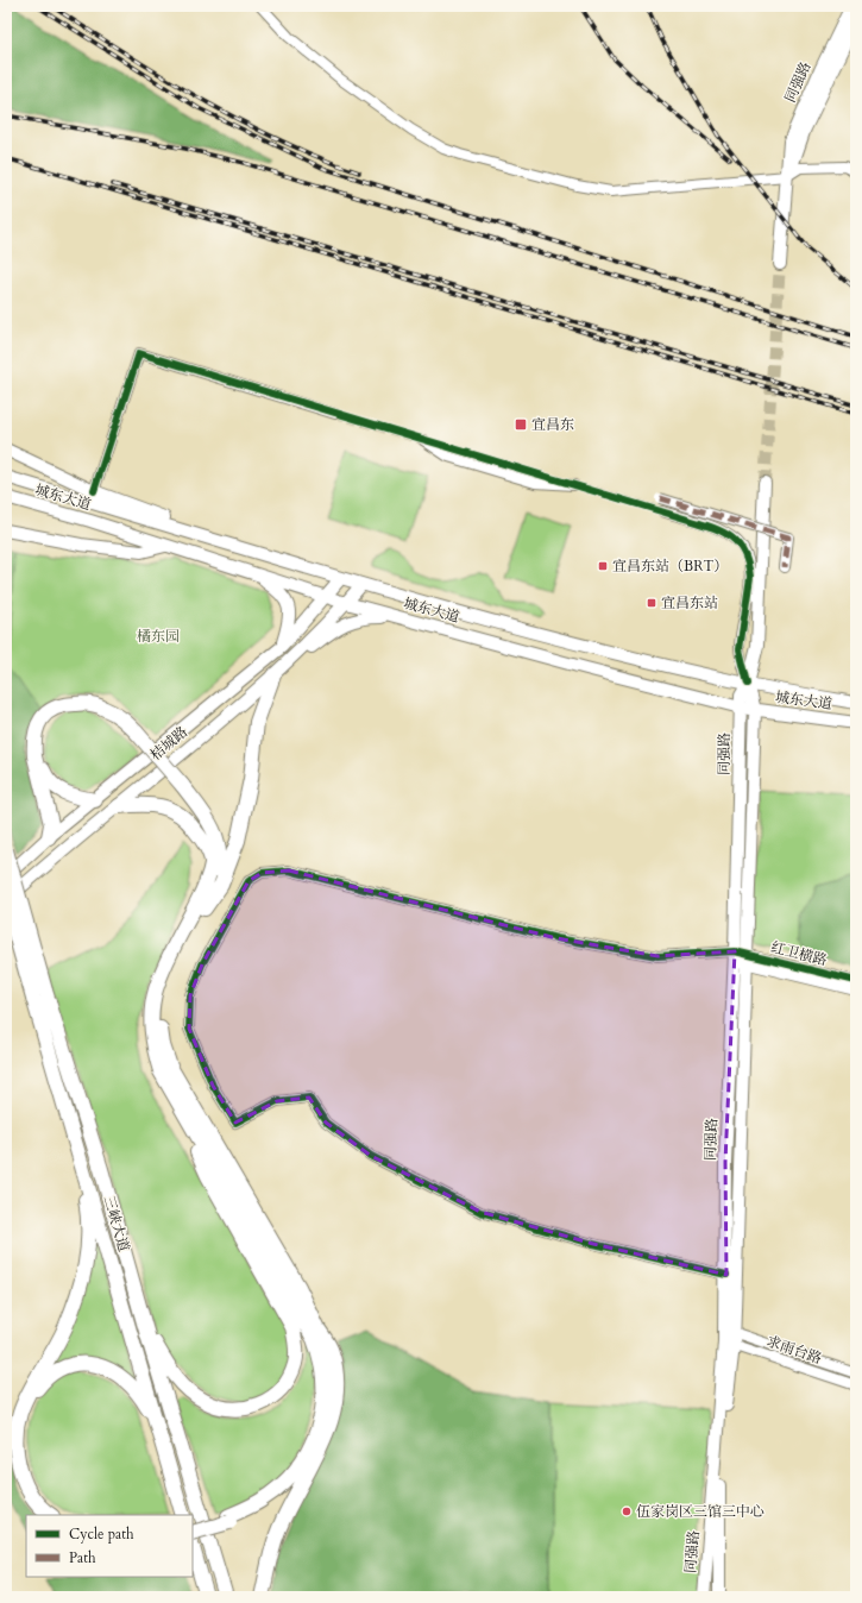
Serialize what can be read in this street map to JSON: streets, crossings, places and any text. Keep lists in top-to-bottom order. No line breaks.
{"streets":{"highway":["三峡大道"],"main road":["同强路","城东大道","桔城路"],"street":["红卫横路","求雨台路"]},"crossings":[["同强路","城东大道"],["同强路","红卫横路"],["同强路","求雨台路"],["城东大道","桔城路"],["桔城路","三峡大道"]],"parks":["橘东园"],"places":{"transit":["宜昌东","宜昌东站（BRT）","宜昌东站"],"other":["伍家岗区三馆三中心"]},"legend":["Cycle path","Path"]}
